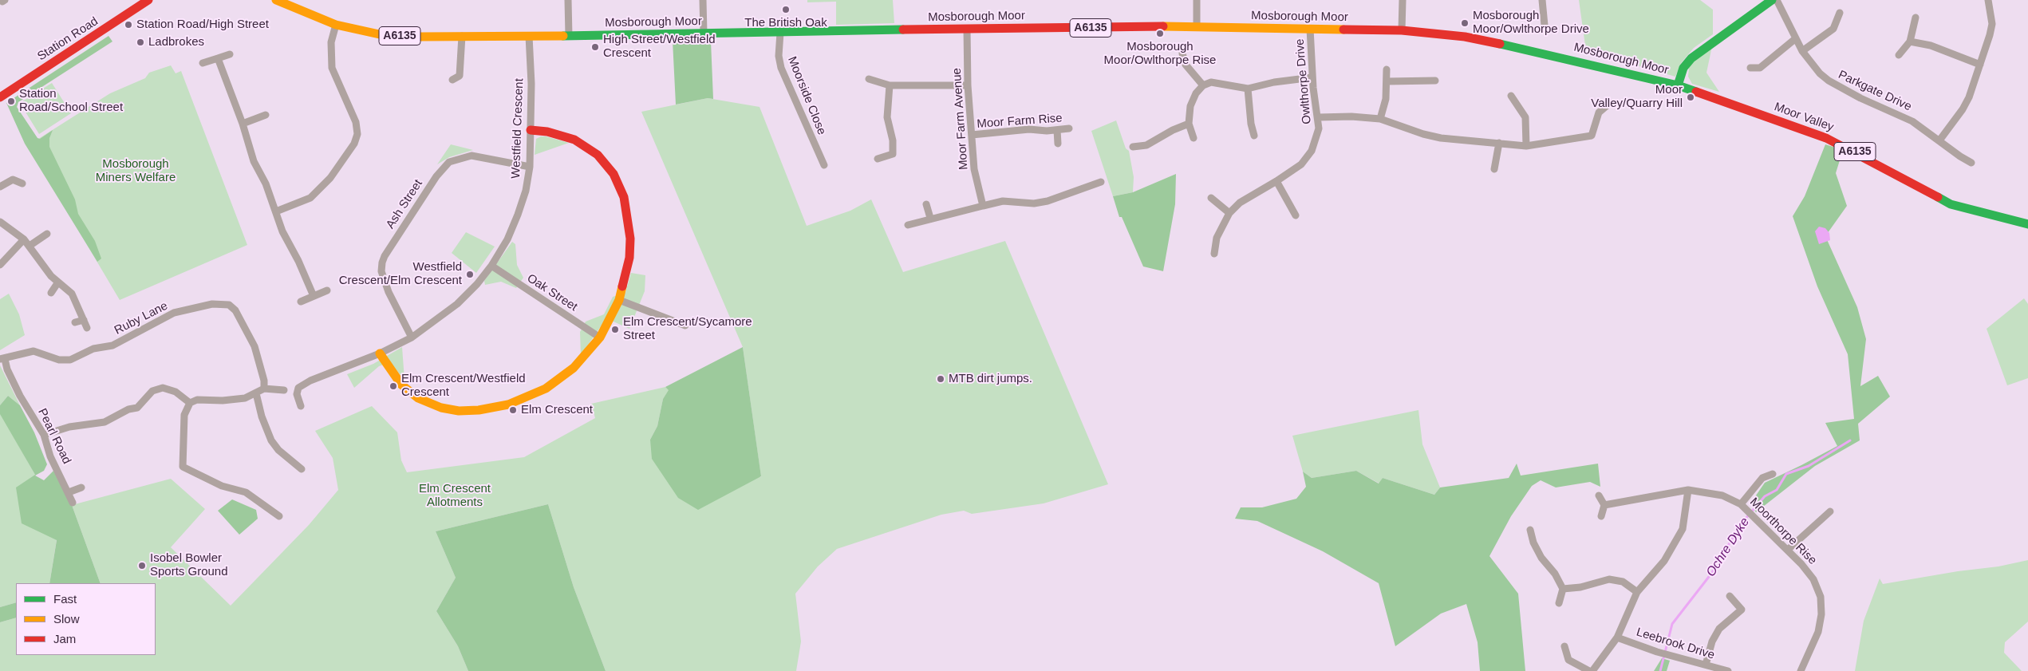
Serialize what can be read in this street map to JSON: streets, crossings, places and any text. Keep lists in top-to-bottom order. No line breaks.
{"streets":{"main road":["Mosborough Moor","A6135","Station Road","Moor Valley"],"street":["Owlthorpe Drive","Parkgate Drive","Moorside Close","Moor Farm Avenue","Moor Farm Rise","Westfield Crescent","Ash Street","Oak Street","Ruby Lane","Pearl Road","Moorthorpe Rise","Leebrook Drive"]},"crossings":[["Mosborough Moor","Owlthorpe Drive"],["Mosborough Moor","Moorside Close"],["Mosborough Moor","Moor Valley"],["Mosborough Moor","Moor Farm Avenue"],["Mosborough Moor","Westfield Crescent"],["Moor Farm Avenue","Moor Farm Rise"],["Westfield Crescent","Ash Street"],["Westfield Crescent","Oak Street"],["Ruby Lane","Pearl Road"]],"water":["Ochre Dyke"],"parks":["Mosborough Miners Welfare","Elm Crescent Allotments"],"places":["The British Oak","Mosborough Moor/Owlthorpe Drive","Station Road/High Street","Mosborough Moor/Owlthorpe Rise","Ladbrokes","High Street/Westfield Crescent","Moor Valley/Quarry Hill","Station Road/School Street","Westfield Crescent/Elm Crescent","Elm Crescent/Sycamore Street","MTB dirt jumps.","Elm Crescent/Westfield Crescent","Elm Crescent","Isobel Bowler Sports Ground"],"legend":["Fast","Slow","Jam"]}
